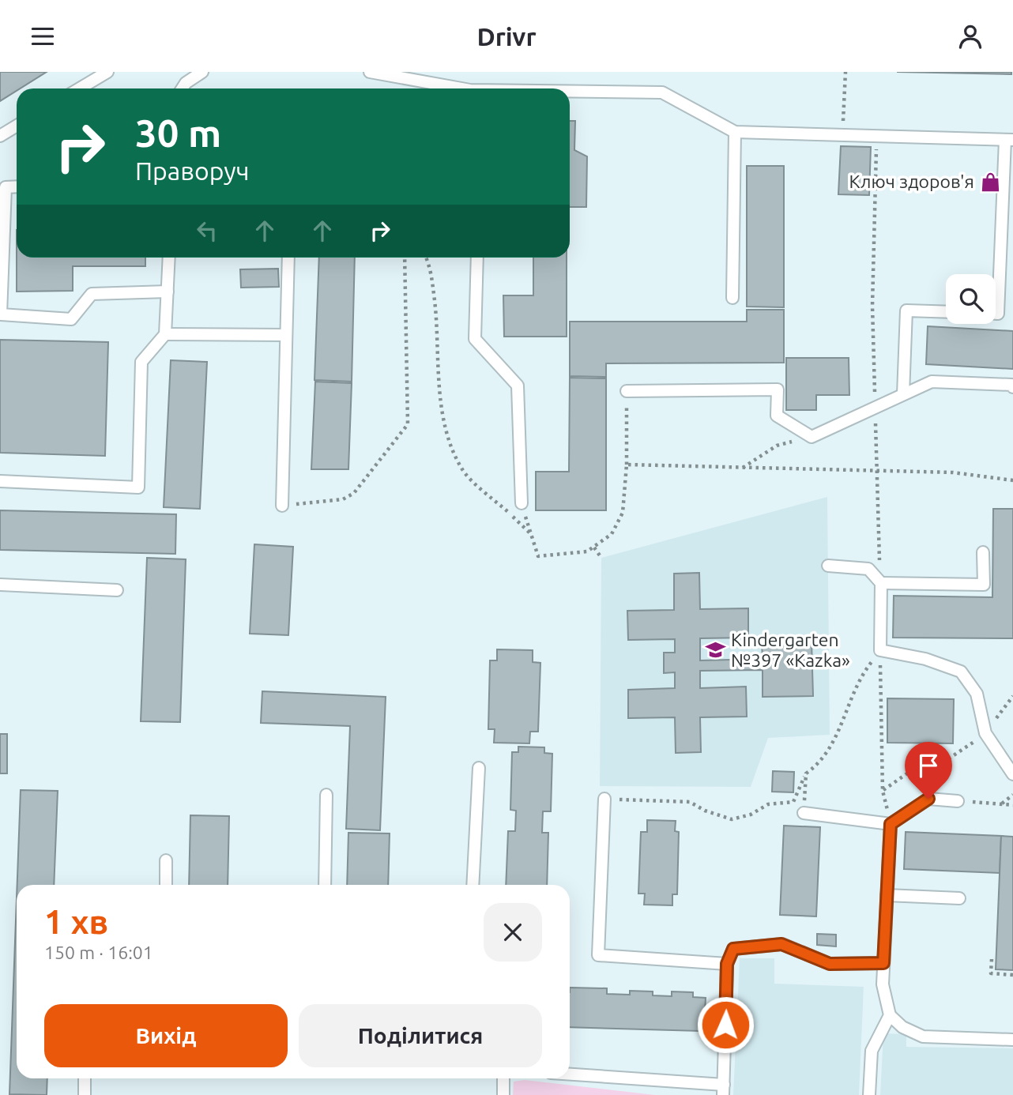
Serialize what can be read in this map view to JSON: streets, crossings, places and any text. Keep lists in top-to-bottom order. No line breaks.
{"places":{"shop":["Ключ здоров'я"],"school or university":["Kindergarten №397 «Kazka»"]},"page":{"header":"Drivr","turn":["30 m","Праворуч"],"heading":["1 хв","150 m · 16:01"],"buttons":["Вихід","Поділитися"]}}
